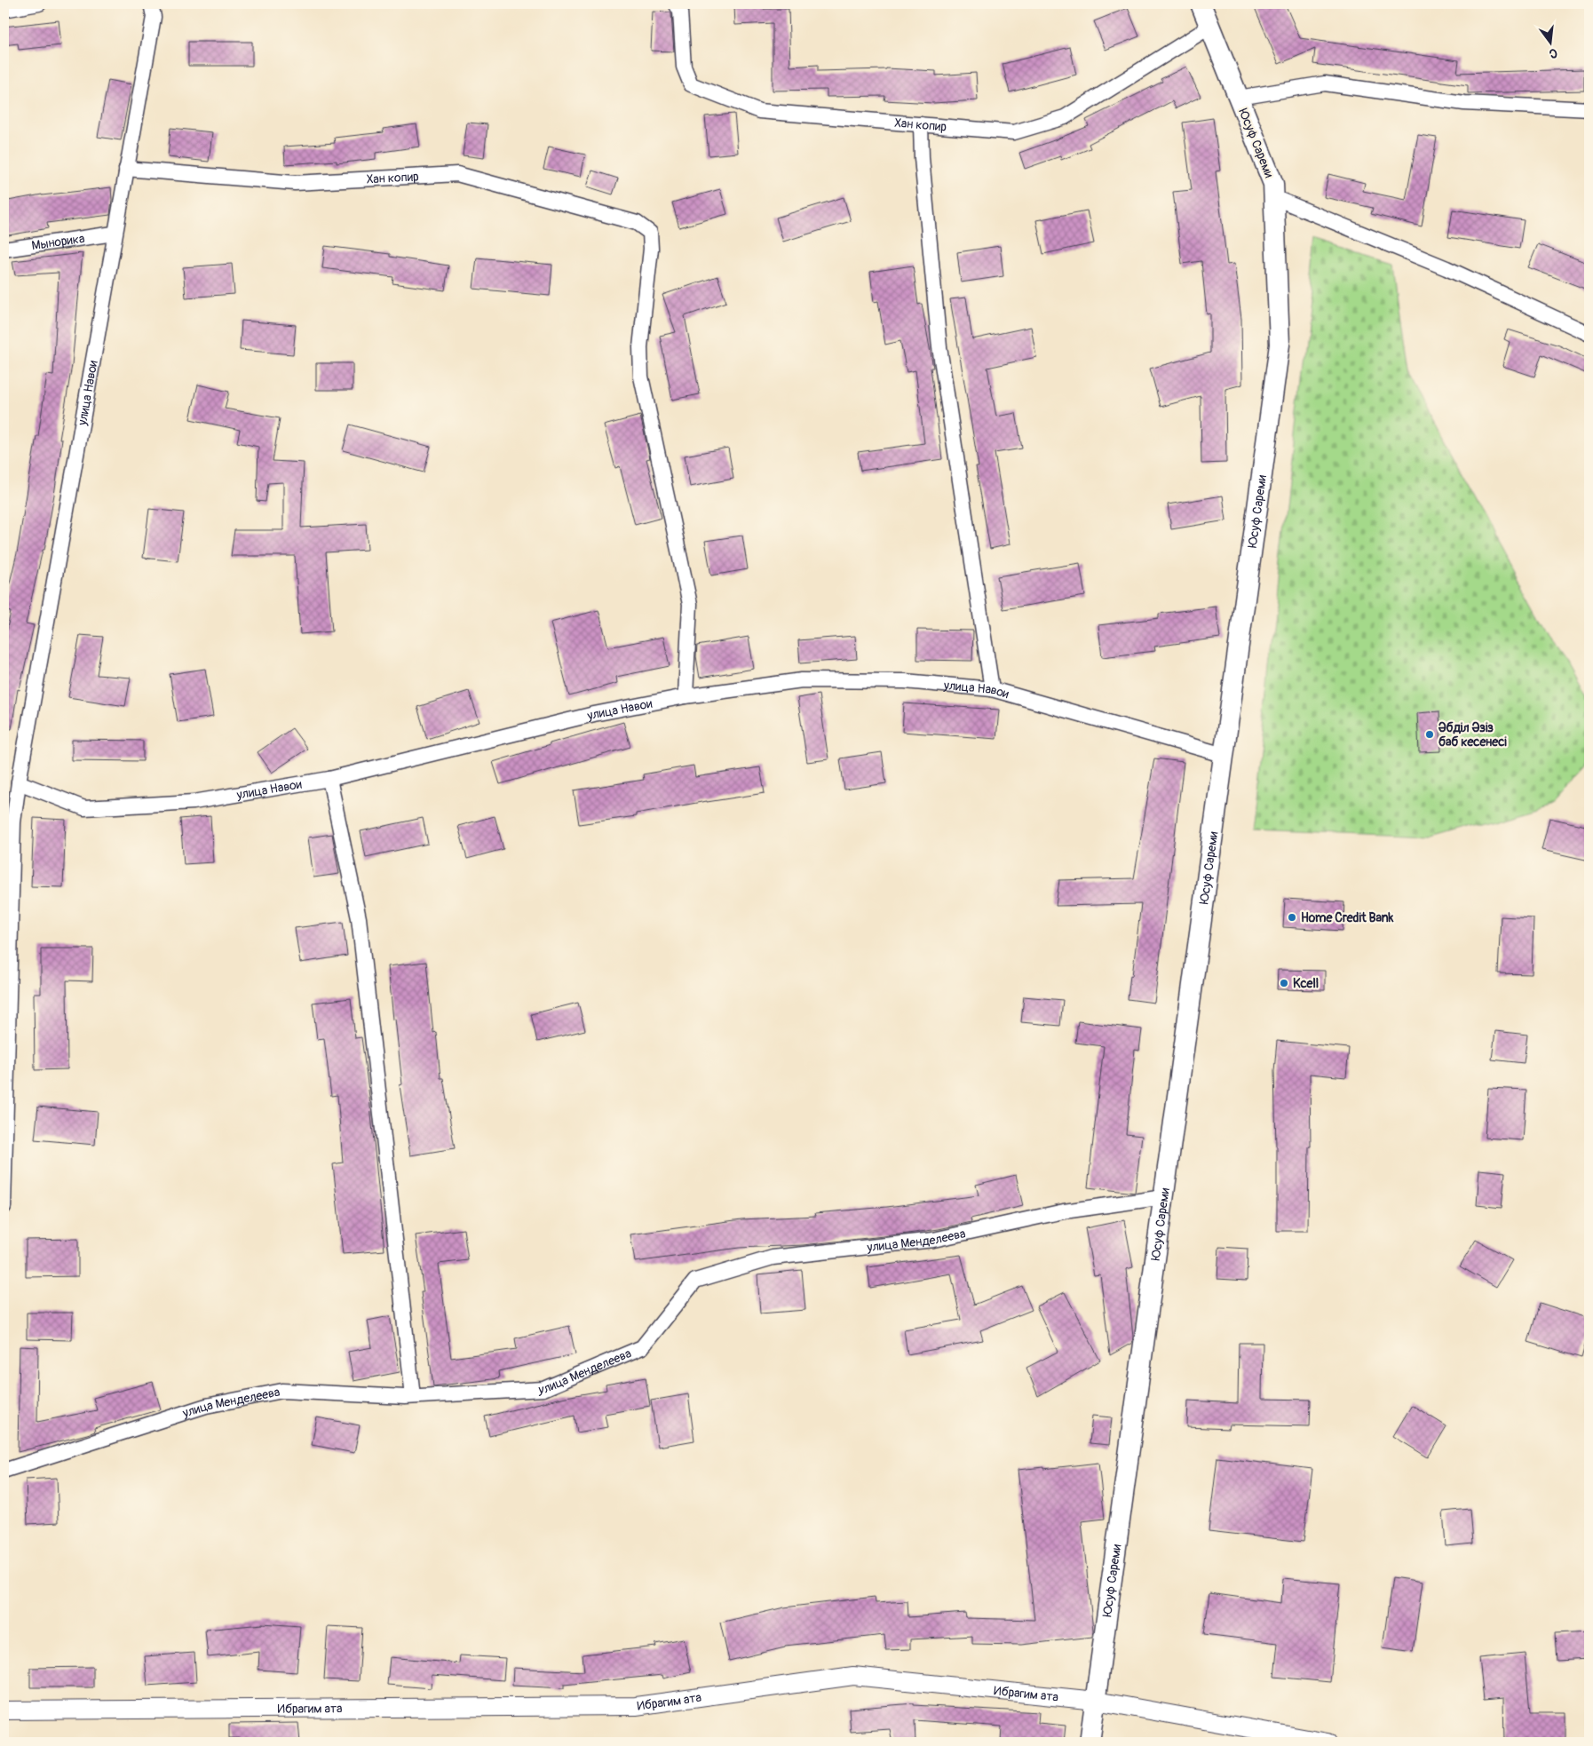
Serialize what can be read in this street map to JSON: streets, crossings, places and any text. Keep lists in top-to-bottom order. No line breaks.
{"streets":{"main road":["Юсуф Сареми"],"street":["Хан копир","Мынорика","улица Навои","улица Менделеева","Ибрагим ата"]},"crossings":[["Хан копир","Юсуф Сареми"],["Хан копир","улица Навои"],["Юсуф Сареми","улица Навои"],["Юсуф Сареми","улица Менделеева"],["Юсуф Сареми","Ибрагим ата"],["Мынорика","улица Навои"]],"places":["Әбділ Әзіз баб кесенесі","Home Credit Bank","Kcell"],"north":"bottom"}
